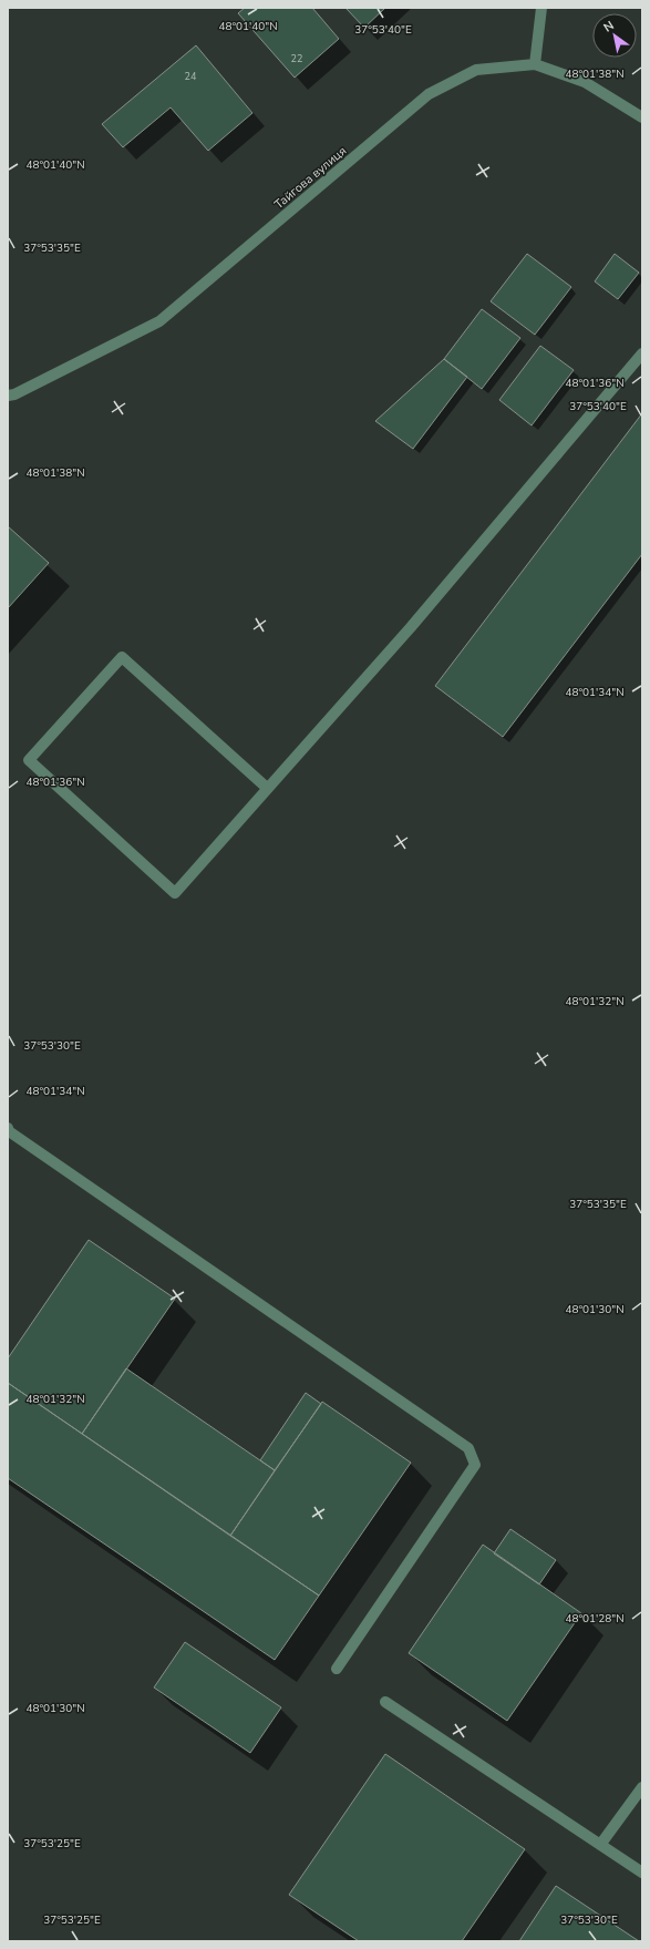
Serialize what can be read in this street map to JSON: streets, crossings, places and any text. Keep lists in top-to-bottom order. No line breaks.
{"streets":{"street":["Тайгова вулиця"]},"house_numbers":["22","24"],"north":"top left","coordinates":["48°01'40\"N","37°53'40\"E","48°01'38\"N","37°53'35\"E","48°01'36\"N","48°01'34\"N","48°01'32\"N","37°53'30\"E","48°01'30\"N","48°01'28\"N","37°53'25\"E"]}
